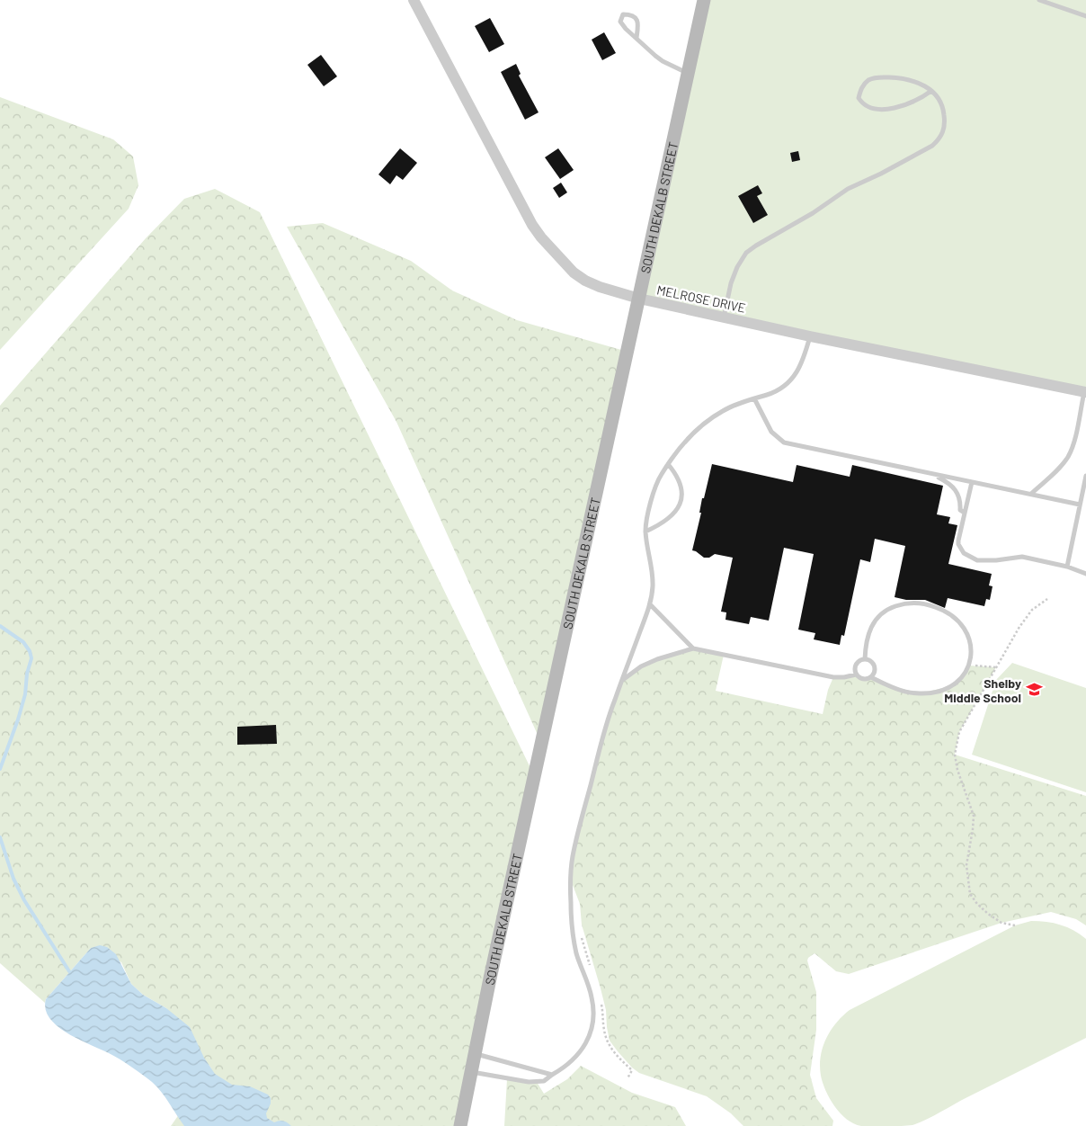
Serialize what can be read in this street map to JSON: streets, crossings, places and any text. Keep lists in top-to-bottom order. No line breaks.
{"streets":{"main road":["SOUTH DEKALB STREET"],"street":["MELROSE DRIVE"]},"crossings":[["SOUTH DEKALB STREET","MELROSE DRIVE"]],"places":{"school or university":["Shelby Middle School"]}}
